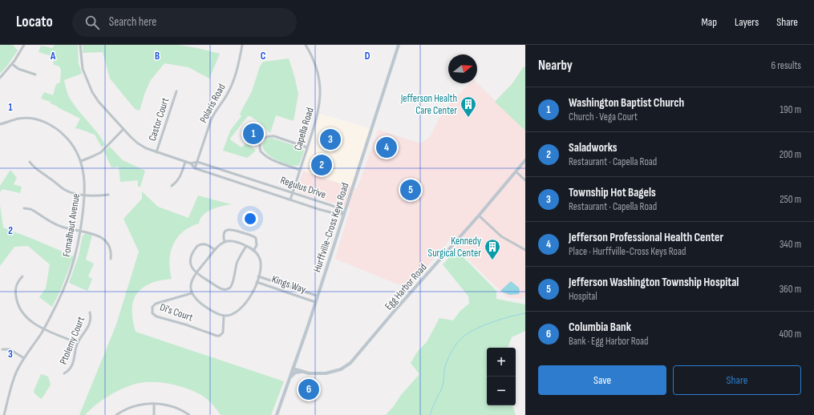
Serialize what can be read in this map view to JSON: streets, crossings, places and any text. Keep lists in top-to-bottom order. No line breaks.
{"streets":{"main road":["Hurffville-Cross Keys Road","Egg Harbor Road"],"street":["Polaris Road","Castor Court","Capella Road","Regulus Drive","Fomalhaut Avenue","Kings Way","Di's Court","Ptolemy Court"]},"crossings":[["Polaris Road","Regulus Drive"],["Capella Road","Regulus Drive"],["Regulus Drive","Hurffville-Cross Keys Road"],["Hurffville-Cross Keys Road","Kings Way"],["Hurffville-Cross Keys Road","Egg Harbor Road"]],"places":{"building":["Jefferson Health Care Center","Kennedy Surgical Center"]},"north":"right","page":{"header":"Locato","search":"Search here","nav":["Map","Layers","Share"],"heading":["Nearby","6 results"],"list":[{"mark":"1","name":"Washington Baptist Church","note":"Church · Vega Court","value":"190 m"},{"mark":"2","name":"Saladworks","note":"Restaurant · Capella Road","value":"200 m"},{"mark":"3","name":"Township Hot Bagels","note":"Restaurant · Capella Road","value":"250 m"},{"mark":"4","name":"Jefferson Professional Health Center","note":"Place · Hurffville-Cross Keys Road","value":"340 m"},{"mark":"5","name":"Jefferson Washington Township Hospital","note":"Hospital","value":"360 m"},{"mark":"6","name":"Columbia Bank","note":"Bank · Egg Harbor Road","value":"400 m"}],"pins":["1","3","4","2","5","6"],"map_buttons":["+","−"],"buttons":["Save","Share"]},"grid":{"columns":["A","B","C","D"],"rows":["1","2","3"]}}
